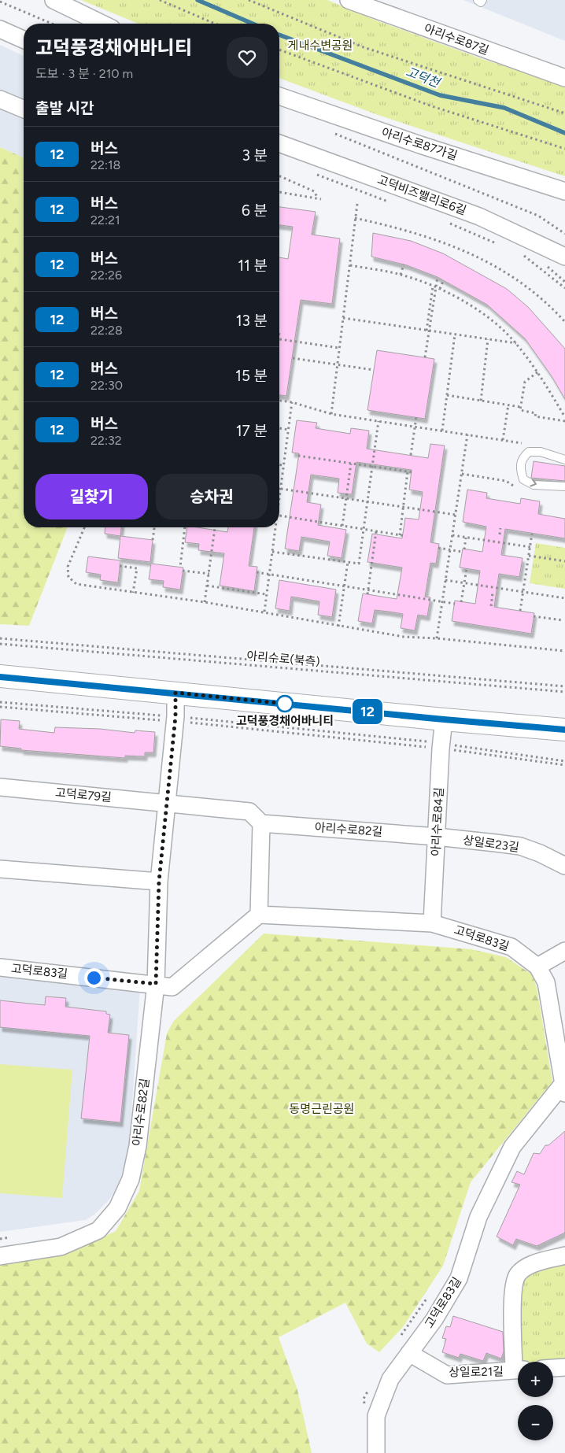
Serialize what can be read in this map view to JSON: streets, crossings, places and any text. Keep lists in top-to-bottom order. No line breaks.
{"streets":{"street":["아리수로87길","아리수로87가길","고덕비즈밸리로6길","고덕로79길","아리수로84길","아리수로82길","상일로23길","고덕로83길","상일로21길"],"path":["아리수로(북측)"]},"crossings":[["고덕로79길","아리수로82길"],["아리수로84길","아리수로82길"],["아리수로84길","상일로23길"],["아리수로84길","고덕로83길"],["아리수로82길","상일로23길"],["아리수로82길","고덕로83길"],["고덕로83길","상일로21길"]],"water":["고덕천"],"parks":["게내수변공원","동명근린공원"],"places":["고덕풍경채어바니티"],"lines":["bus line 12"],"page":{"on_map":"12","heading":[["고덕풍경채어바니티","도보 · 3 분 · 210 m"],"출발 시간"],"list":[{"mark":"12","name":"버스","note":"22:18","value":"3 분"},{"mark":"12","name":"버스","note":"22:21","value":"6 분"},{"mark":"12","name":"버스","note":"22:26","value":"11 분"},{"mark":"12","name":"버스","note":"22:28","value":"13 분"},{"mark":"12","name":"버스","note":"22:30","value":"15 분"},{"mark":"12","name":"버스","note":"22:32","value":"17 분"}],"buttons":["길찾기","승차권"],"map_buttons":["+","−"]}}
